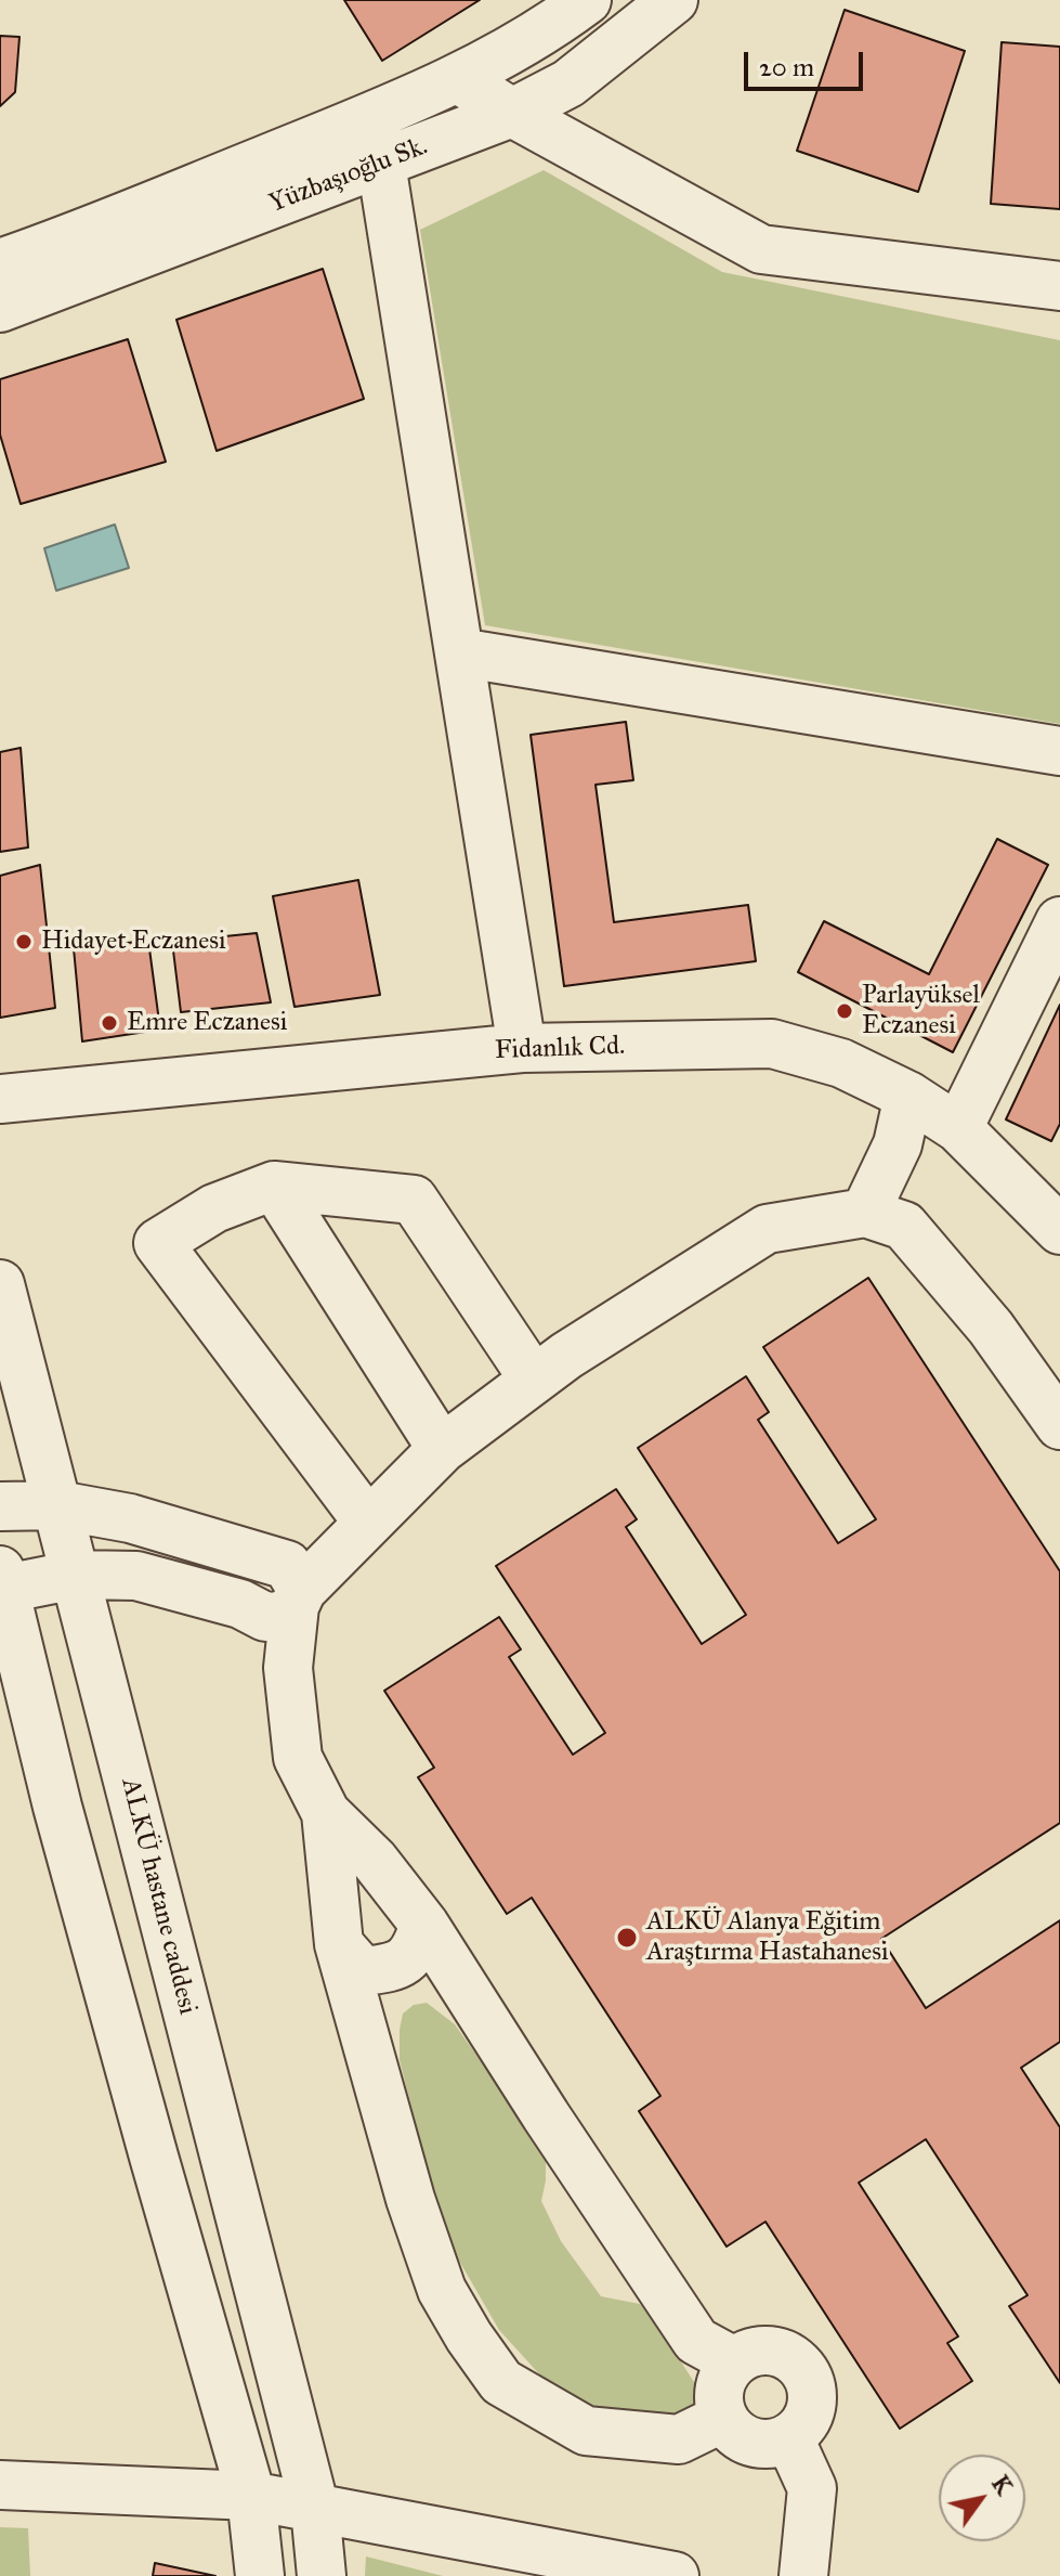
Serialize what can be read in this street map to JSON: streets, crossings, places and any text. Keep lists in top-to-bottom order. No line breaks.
{"streets":{"street":["Yüzbaşıoğlu Sk.","Fidanlık Cd.","ALKÜ hastane caddesi"]},"places":["Hidayet Eczanesi","Parlayüksel Eczanesi","Emre Eczanesi","ALKÜ Alanya Eğitim Araştırma Hastahanesi"],"scale_bar":"20 m","north":"top right"}
